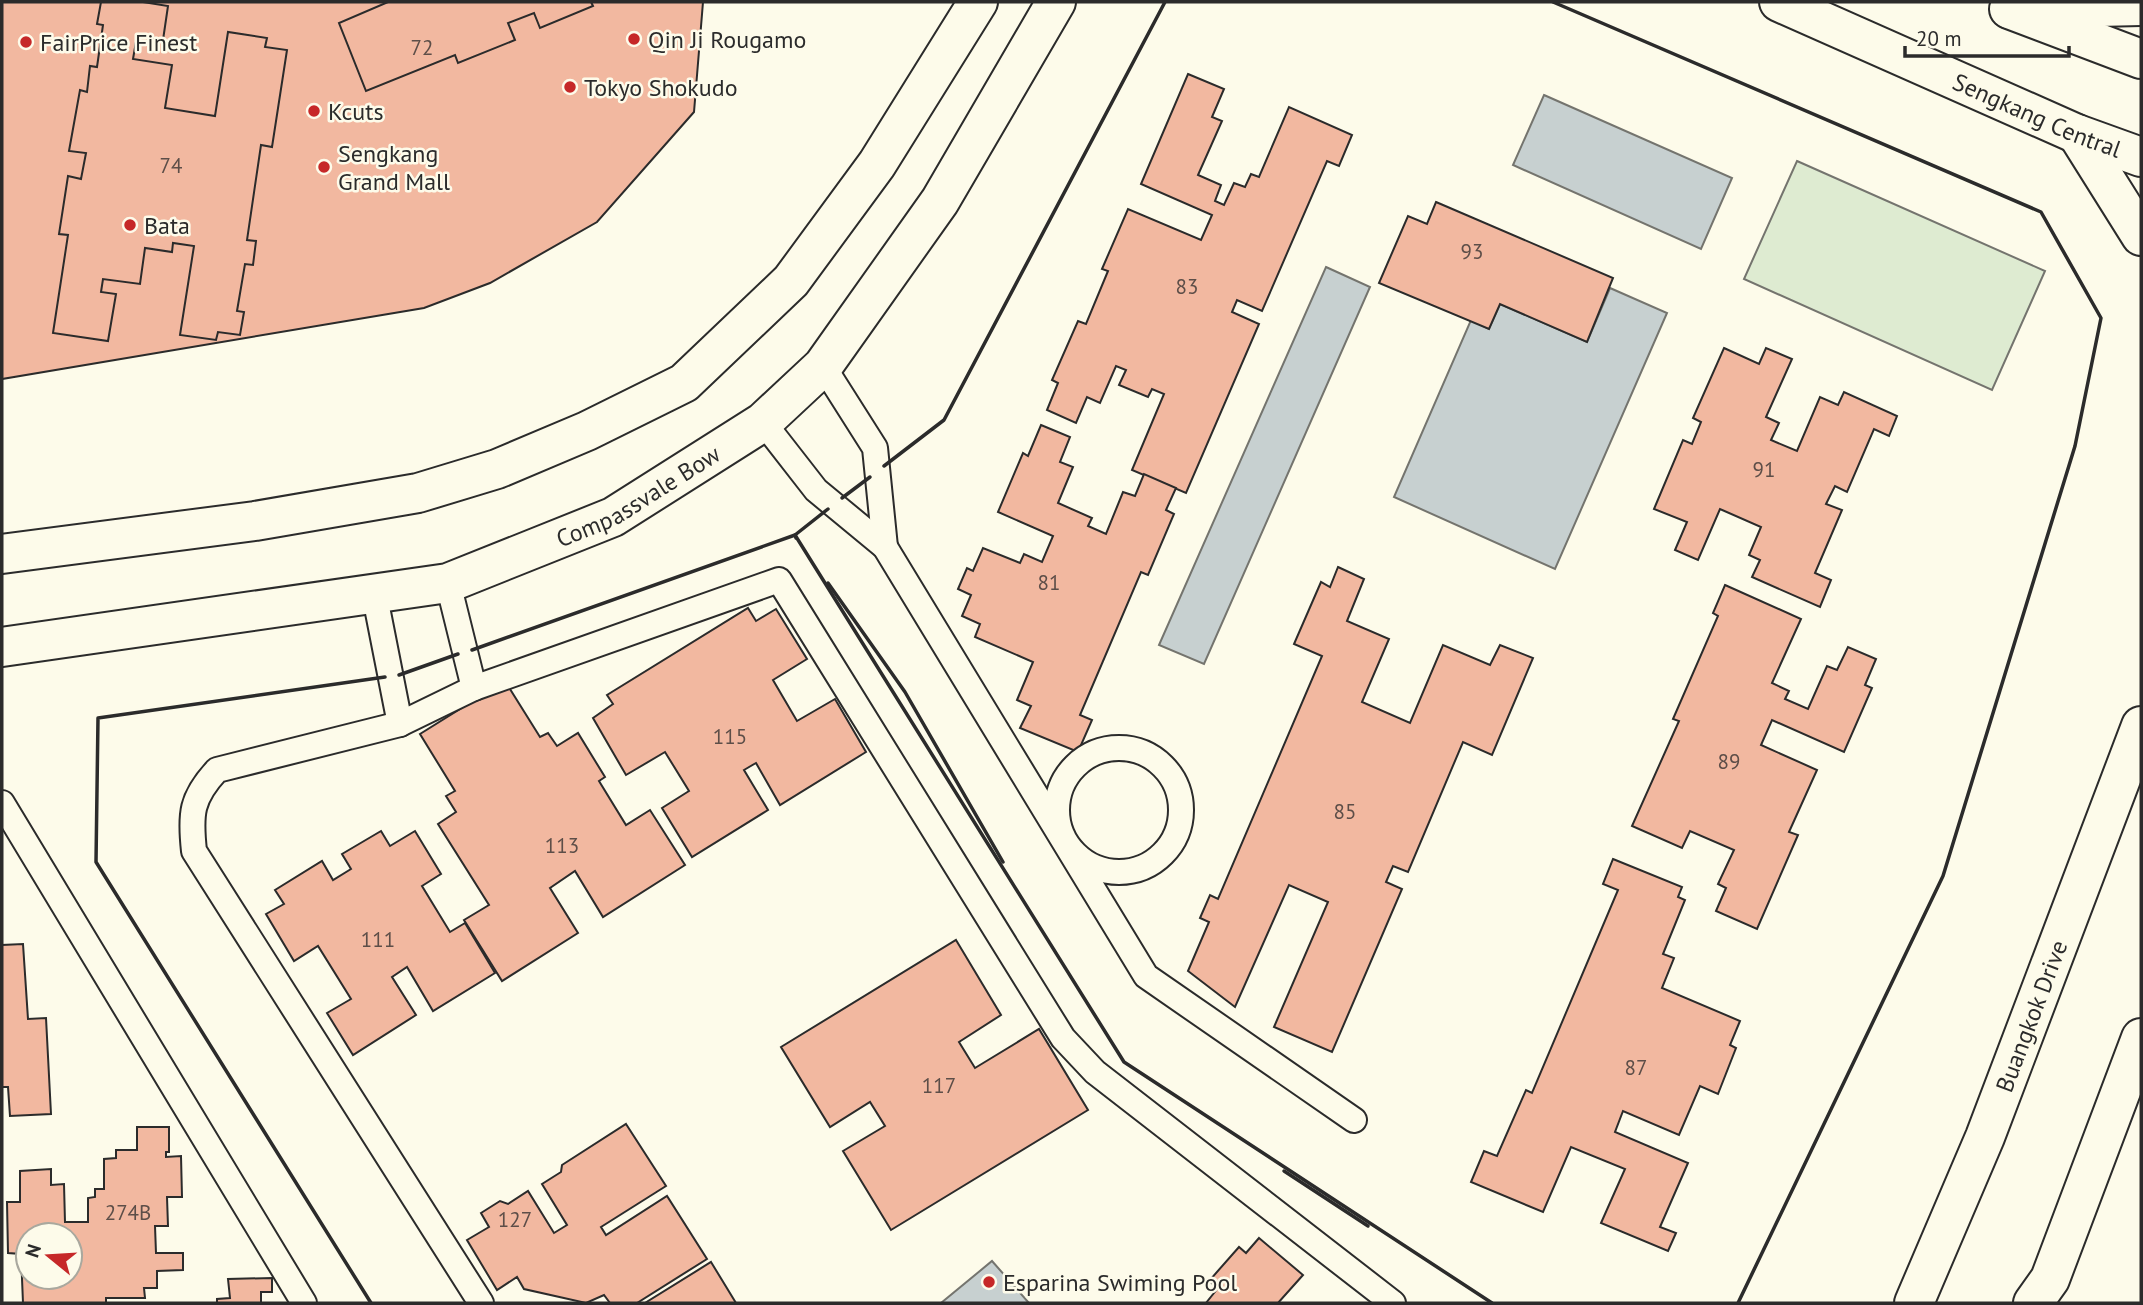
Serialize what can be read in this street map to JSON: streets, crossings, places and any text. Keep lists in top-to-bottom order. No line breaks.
{"streets":{"street":["Sengkang Central","Compassvale Bow","Buangkok Drive"]},"places":["Qin Ji Rougamo","FairPrice Finest","Tokyo Shokudo","Kcuts","Sengkang Grand Mall","Bata","Esparina Swiming Pool"],"house_numbers":["72","74","93","83","91","81","115","89","85","113","111","87","117","274B","127"],"scale_bar":"20 m","north":"left"}
